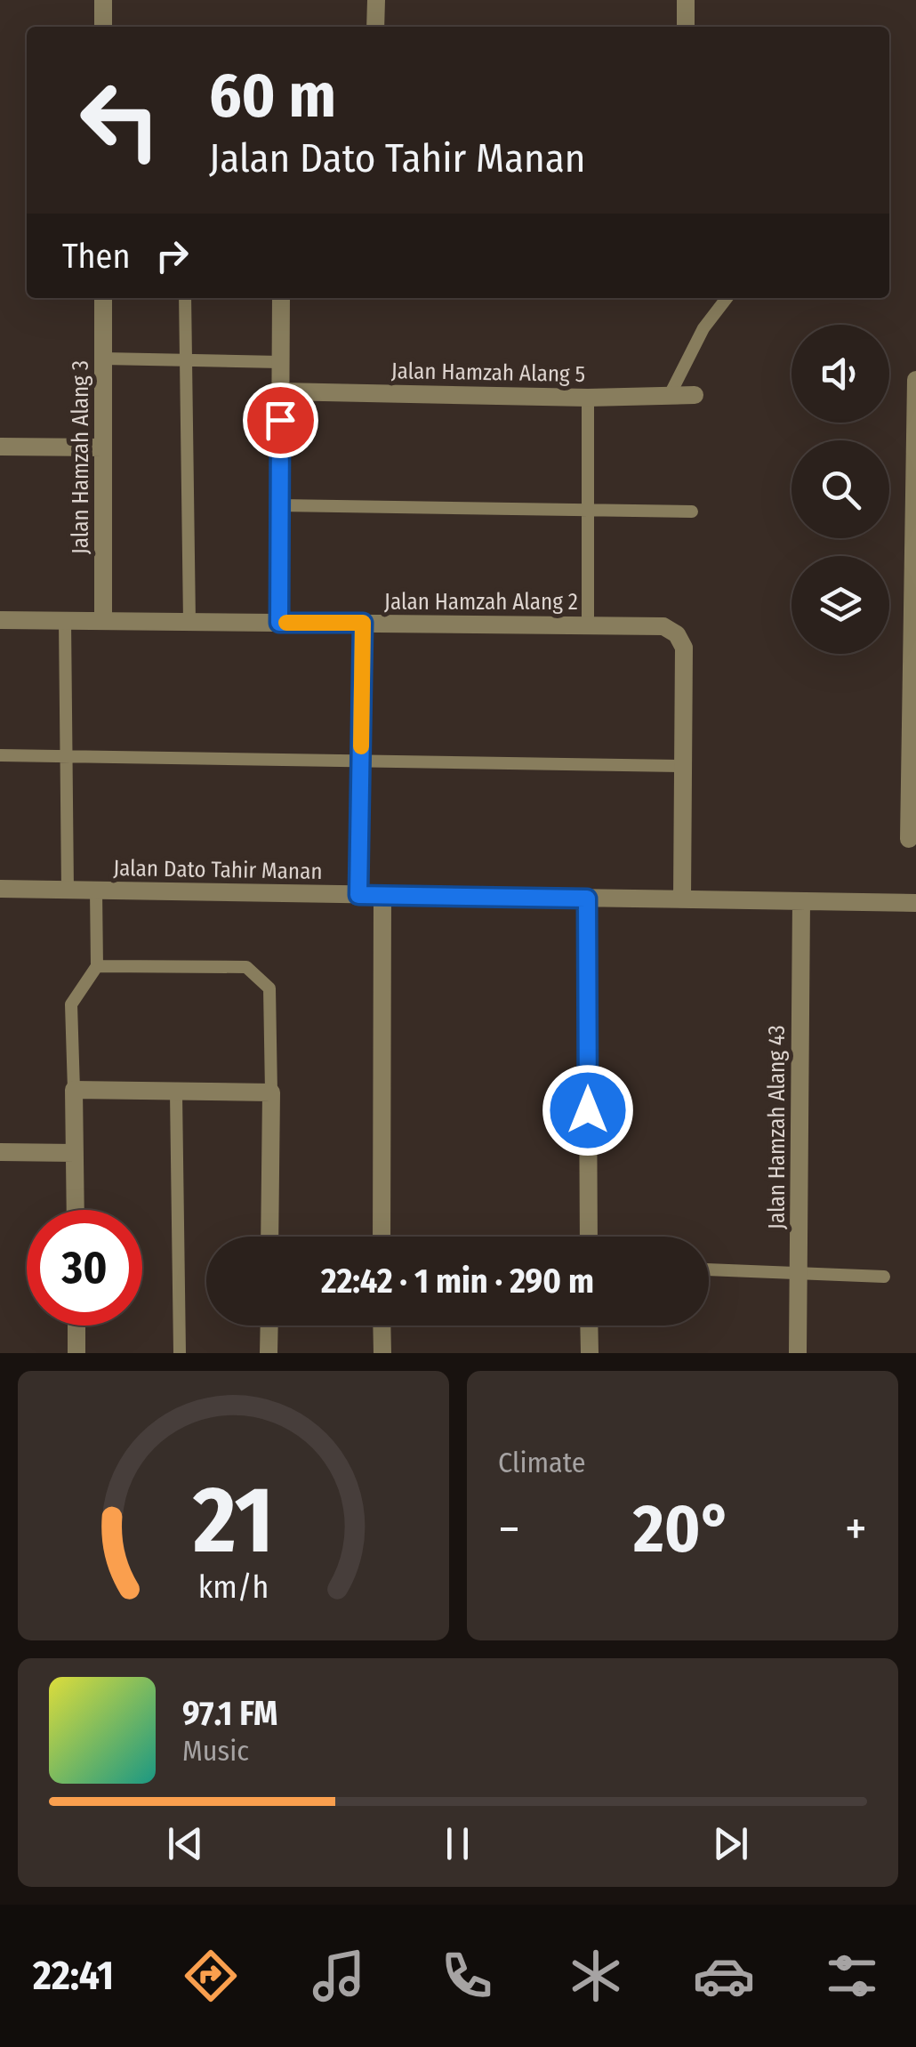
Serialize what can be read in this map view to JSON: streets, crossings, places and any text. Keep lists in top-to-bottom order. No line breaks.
{"streets":{"street":["Jalan Hamzah Alang 5","Jalan Hamzah Alang 3","Jalan Hamzah Alang 2","Jalan Dato Tahir Manan","Jalan Hamzah Alang 43"]},"crossings":[["Jalan Hamzah Alang 3","Jalan Hamzah Alang 2"],["Jalan Dato Tahir Manan","Jalan Hamzah Alang 43"]],"page":{"turn":["60 m","Jalan Dato Tahir Manan"],"then":"Then","limit":"30","trip":"22:42 · 1 min · 290 m","tile":"Climate","heat":["−","20°","+"],"song":["97.1 FM","Music"],"tabs":"22:41","gauge":["21","km/h"]}}
